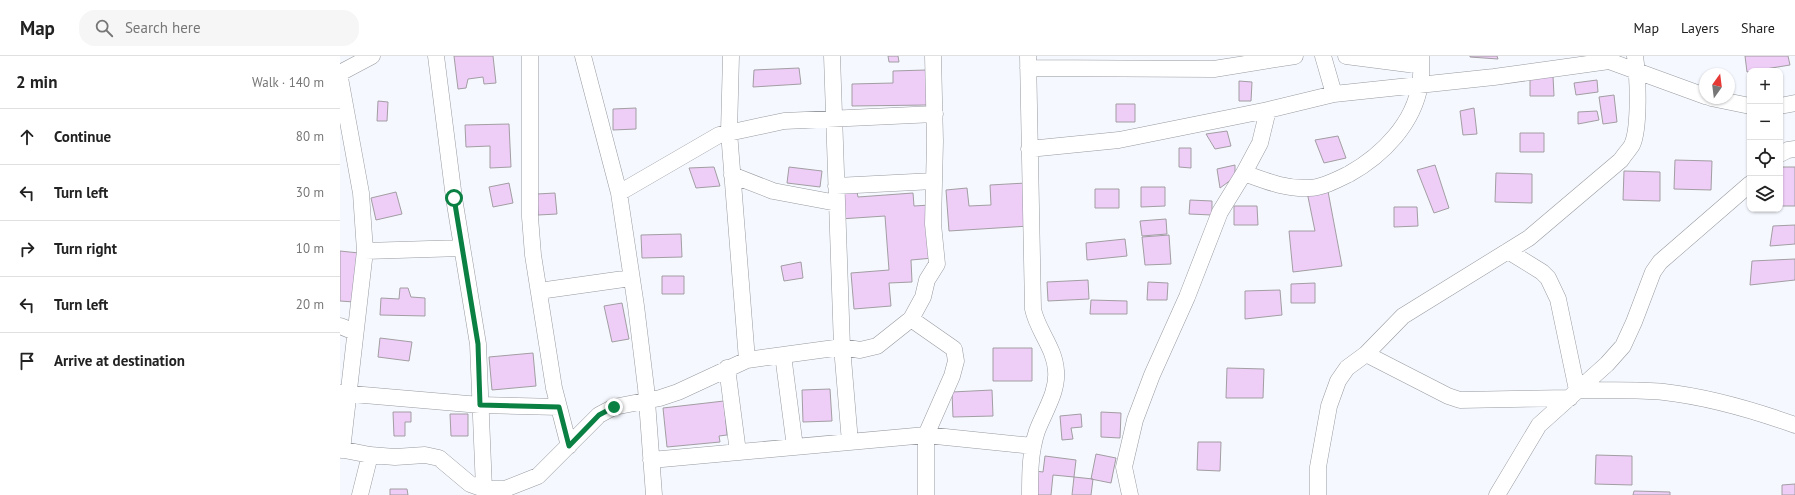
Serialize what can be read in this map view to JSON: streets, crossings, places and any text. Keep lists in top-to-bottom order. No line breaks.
{"north":"top","page":{"header":"Map","search":"Search here","nav":["Map","Layers","Share"],"heading":["2 min","Walk · 140 m"],"map_buttons":["+","−"],"list":[["Continue","80 m"],["Turn left","30 m"],["Turn right","10 m"],["Turn left","20 m"],"Arrive at destination"]}}
